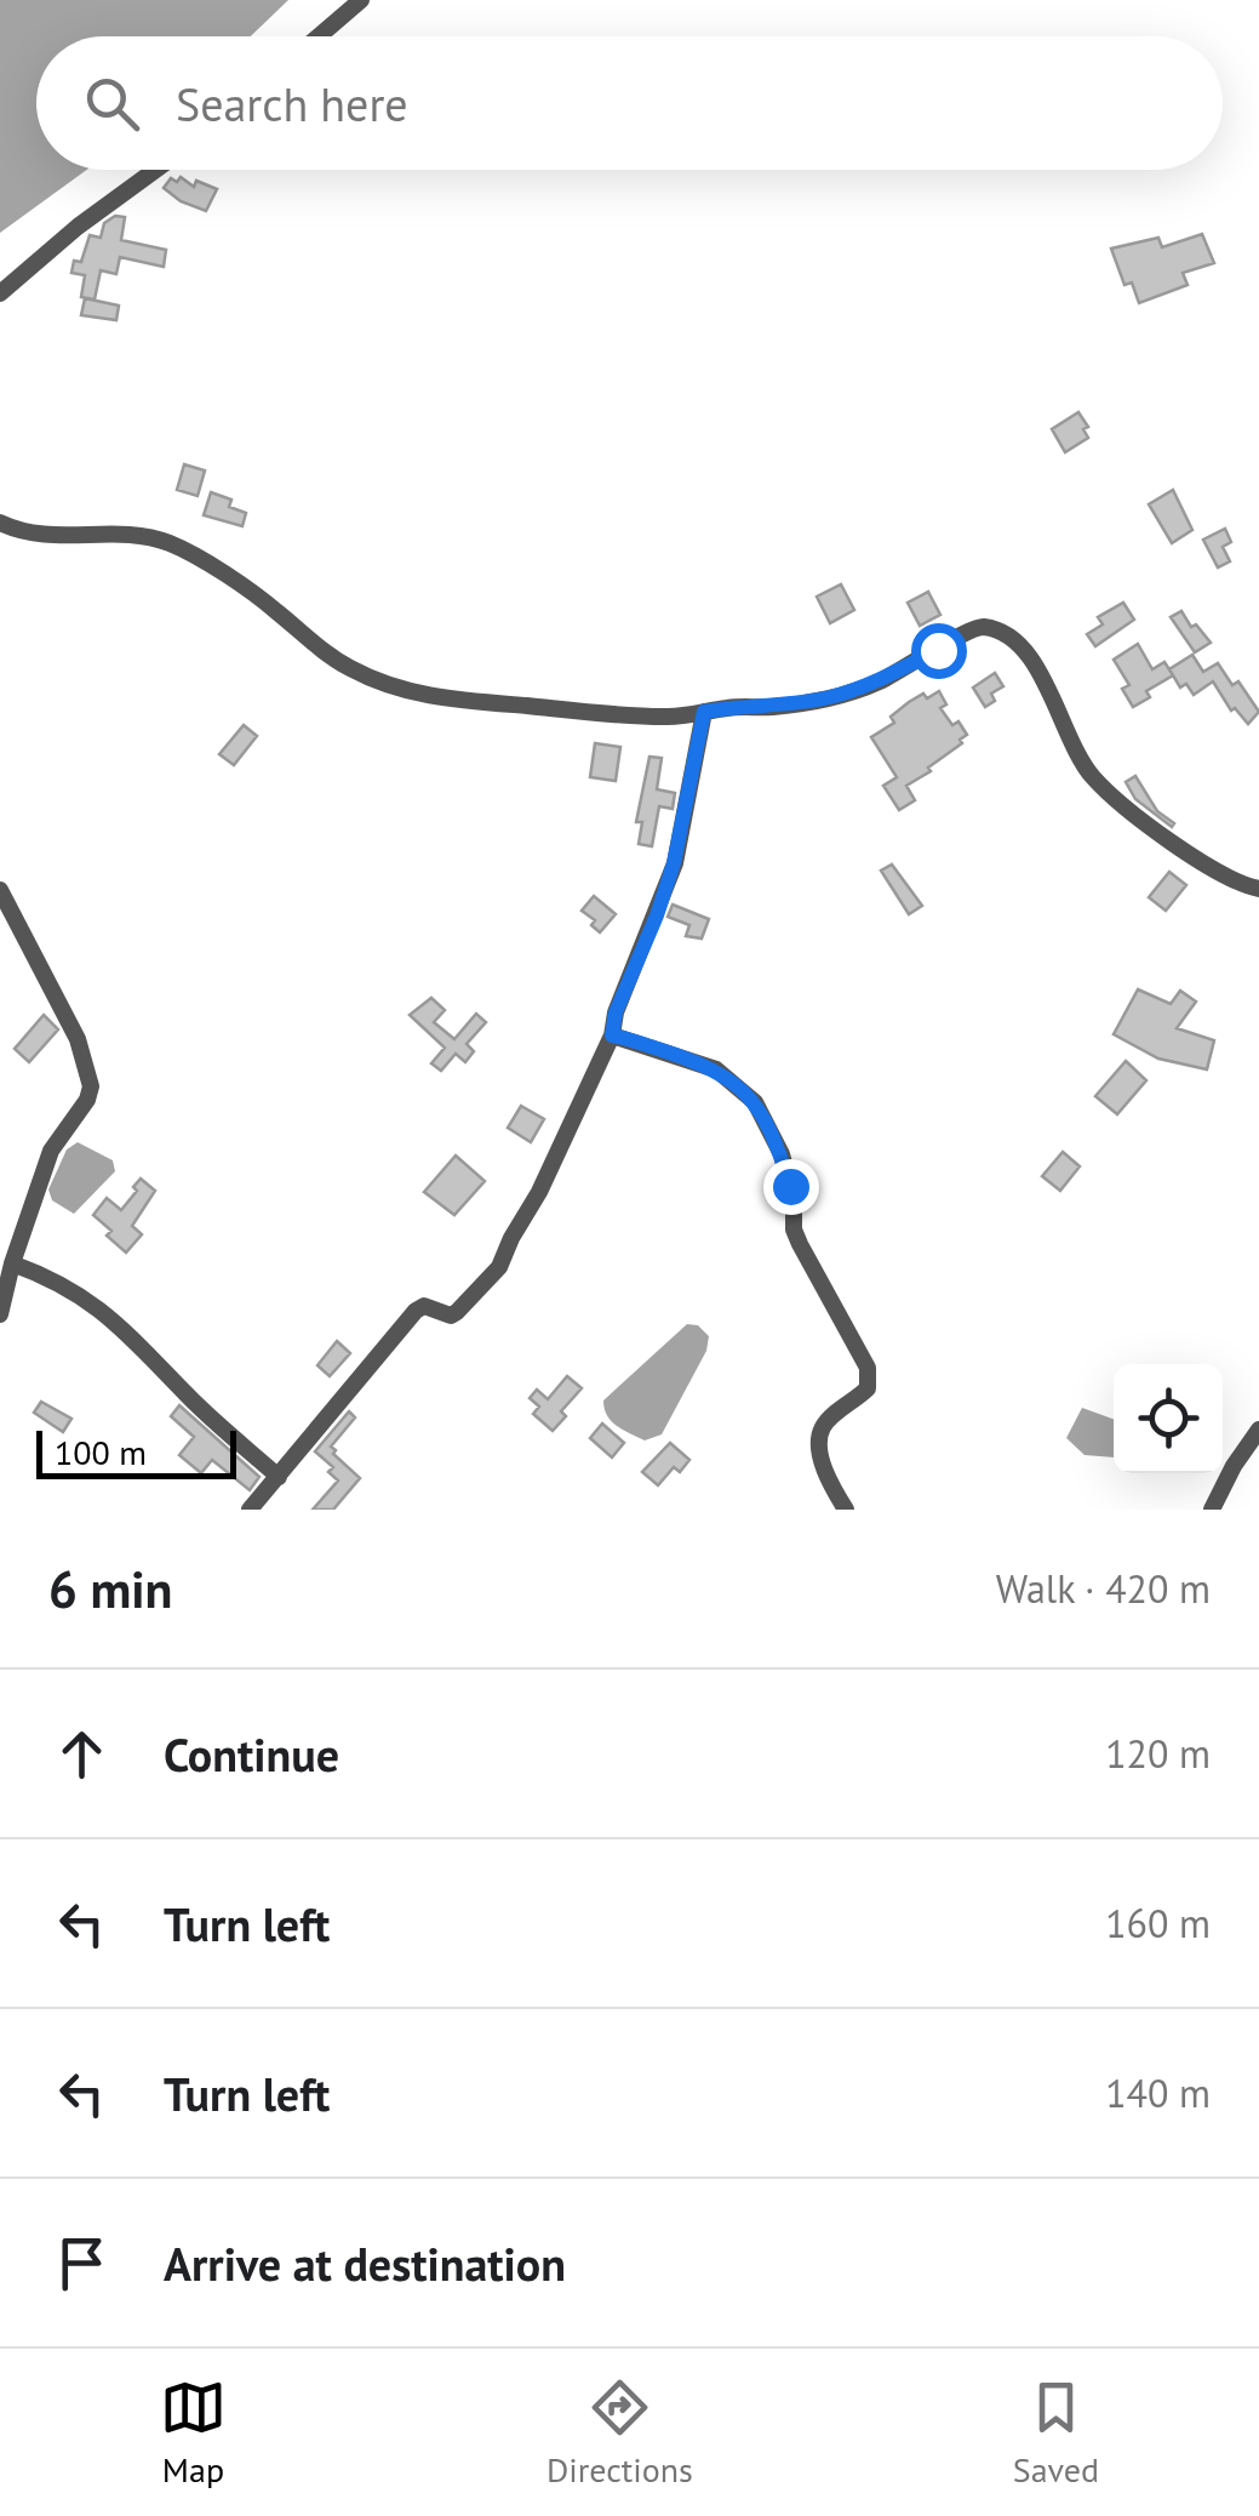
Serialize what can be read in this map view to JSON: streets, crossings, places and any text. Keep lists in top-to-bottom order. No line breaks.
{"scale_bar":"100 m","page":{"search":"Search here","scale":"100 m","heading":["6 min","Walk · 420 m"],"list":[["Continue","120 m"],["Turn left","160 m"],["Turn left","140 m"],"Arrive at destination"],"nav":["Map","Directions","Saved"]}}
